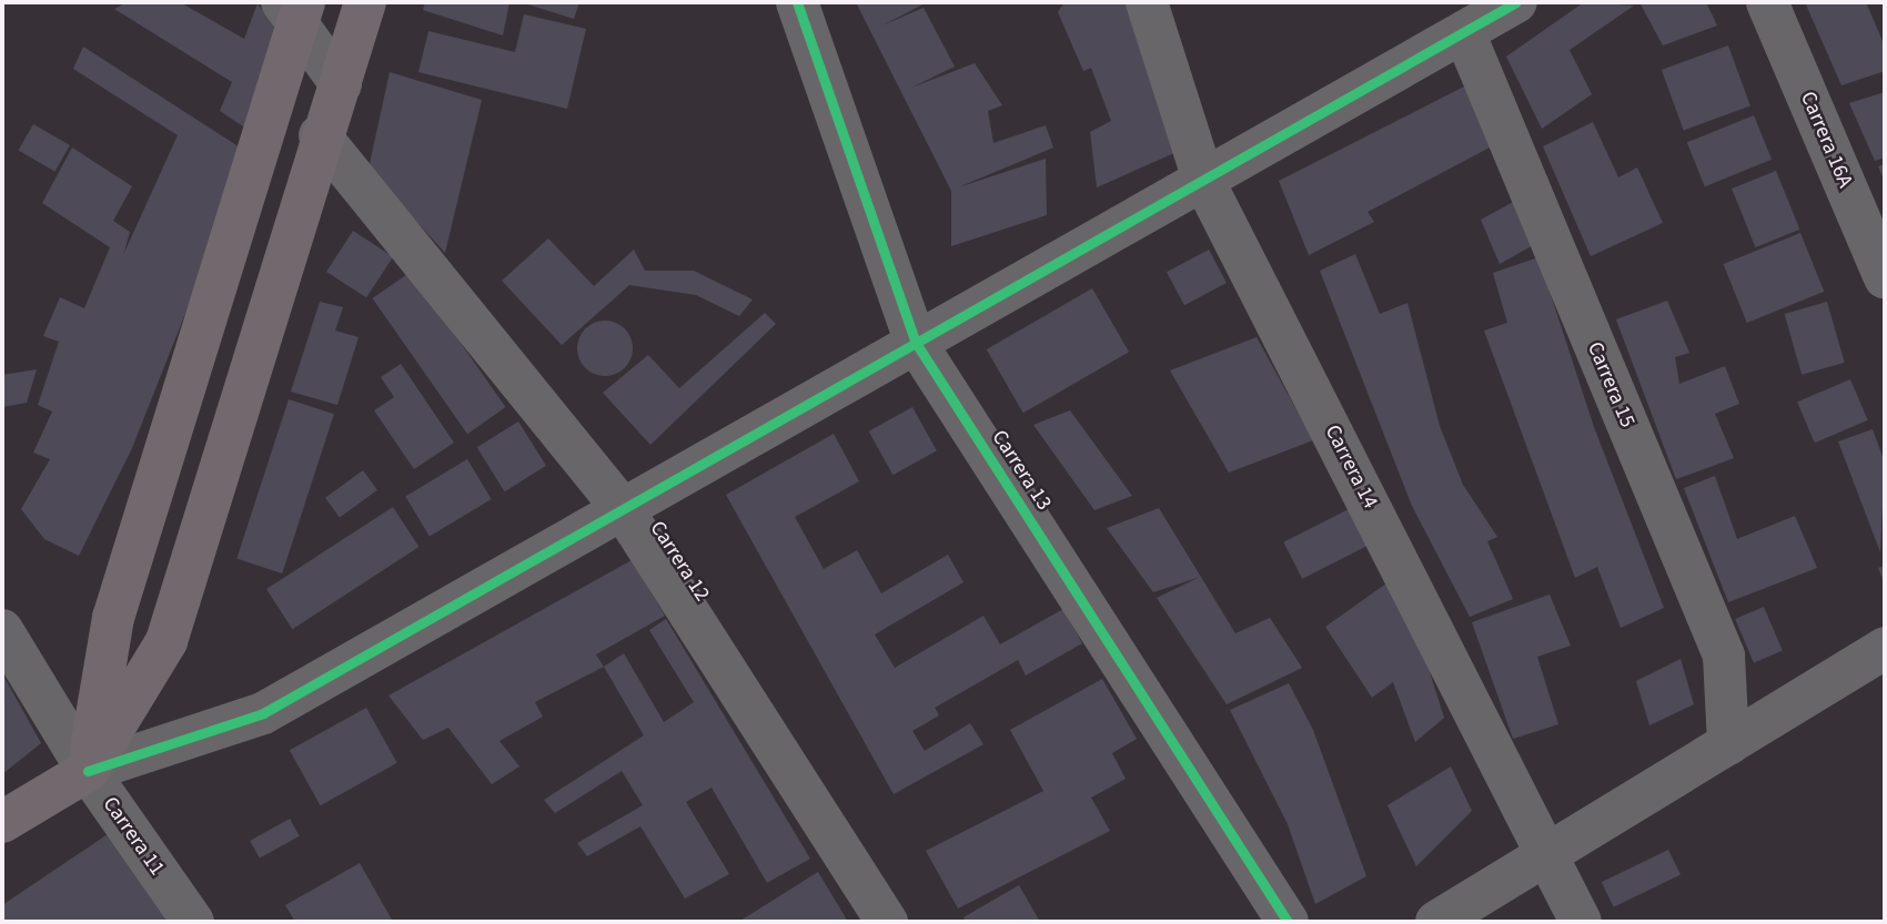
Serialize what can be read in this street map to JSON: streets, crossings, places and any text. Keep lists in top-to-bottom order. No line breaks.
{"streets":{"street":["Carrera 16A","Carrera 15","Carrera 14","Carrera 13","Carrera 12","Carrera 11"]}}
